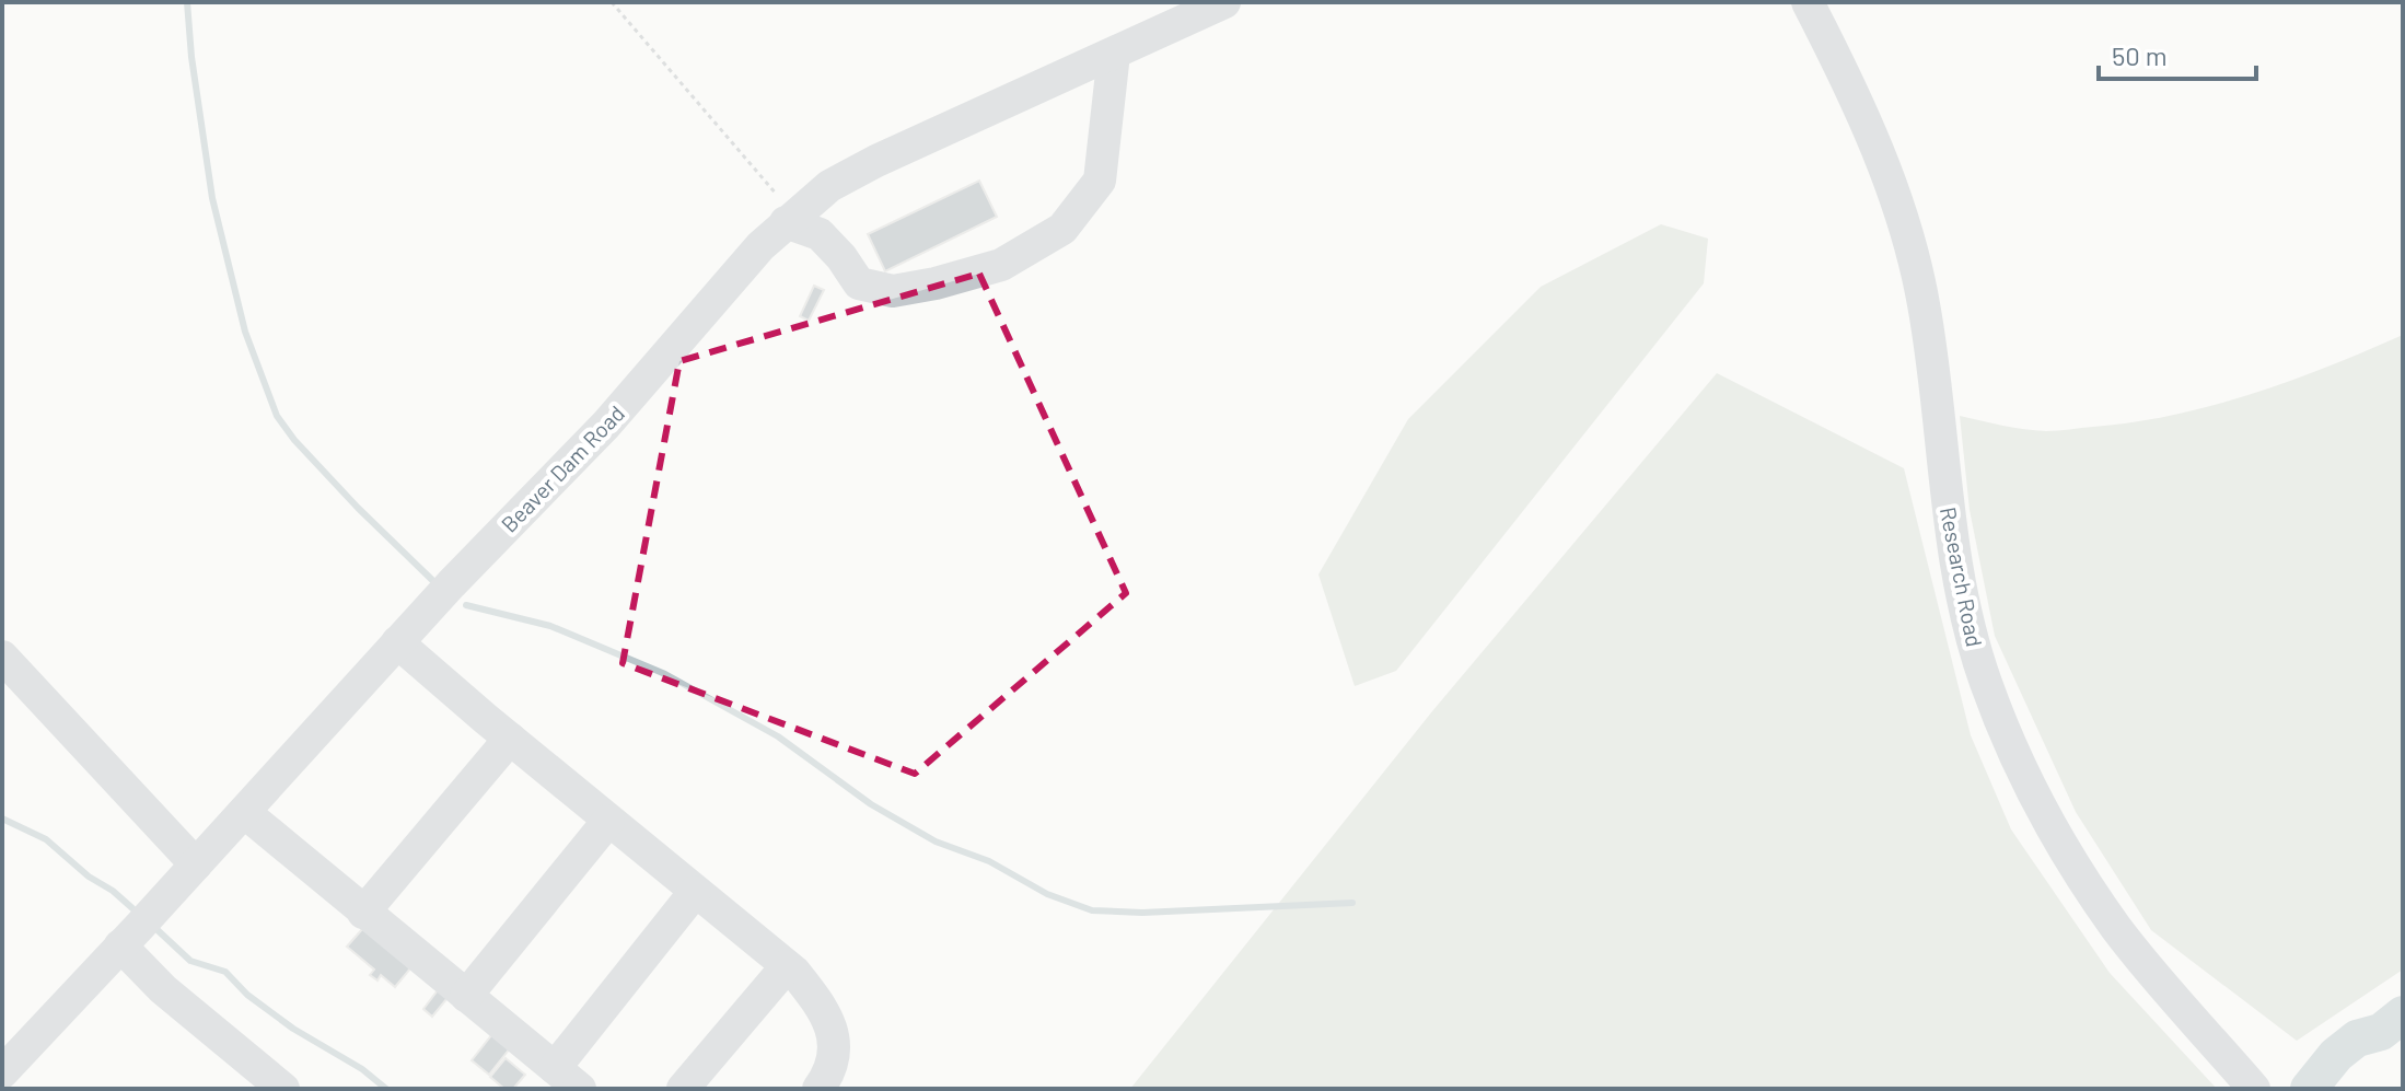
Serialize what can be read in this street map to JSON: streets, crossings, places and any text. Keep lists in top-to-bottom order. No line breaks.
{"streets":{"street":["Beaver Dam Road","Research Road"]},"scale_bar":"50 m"}
